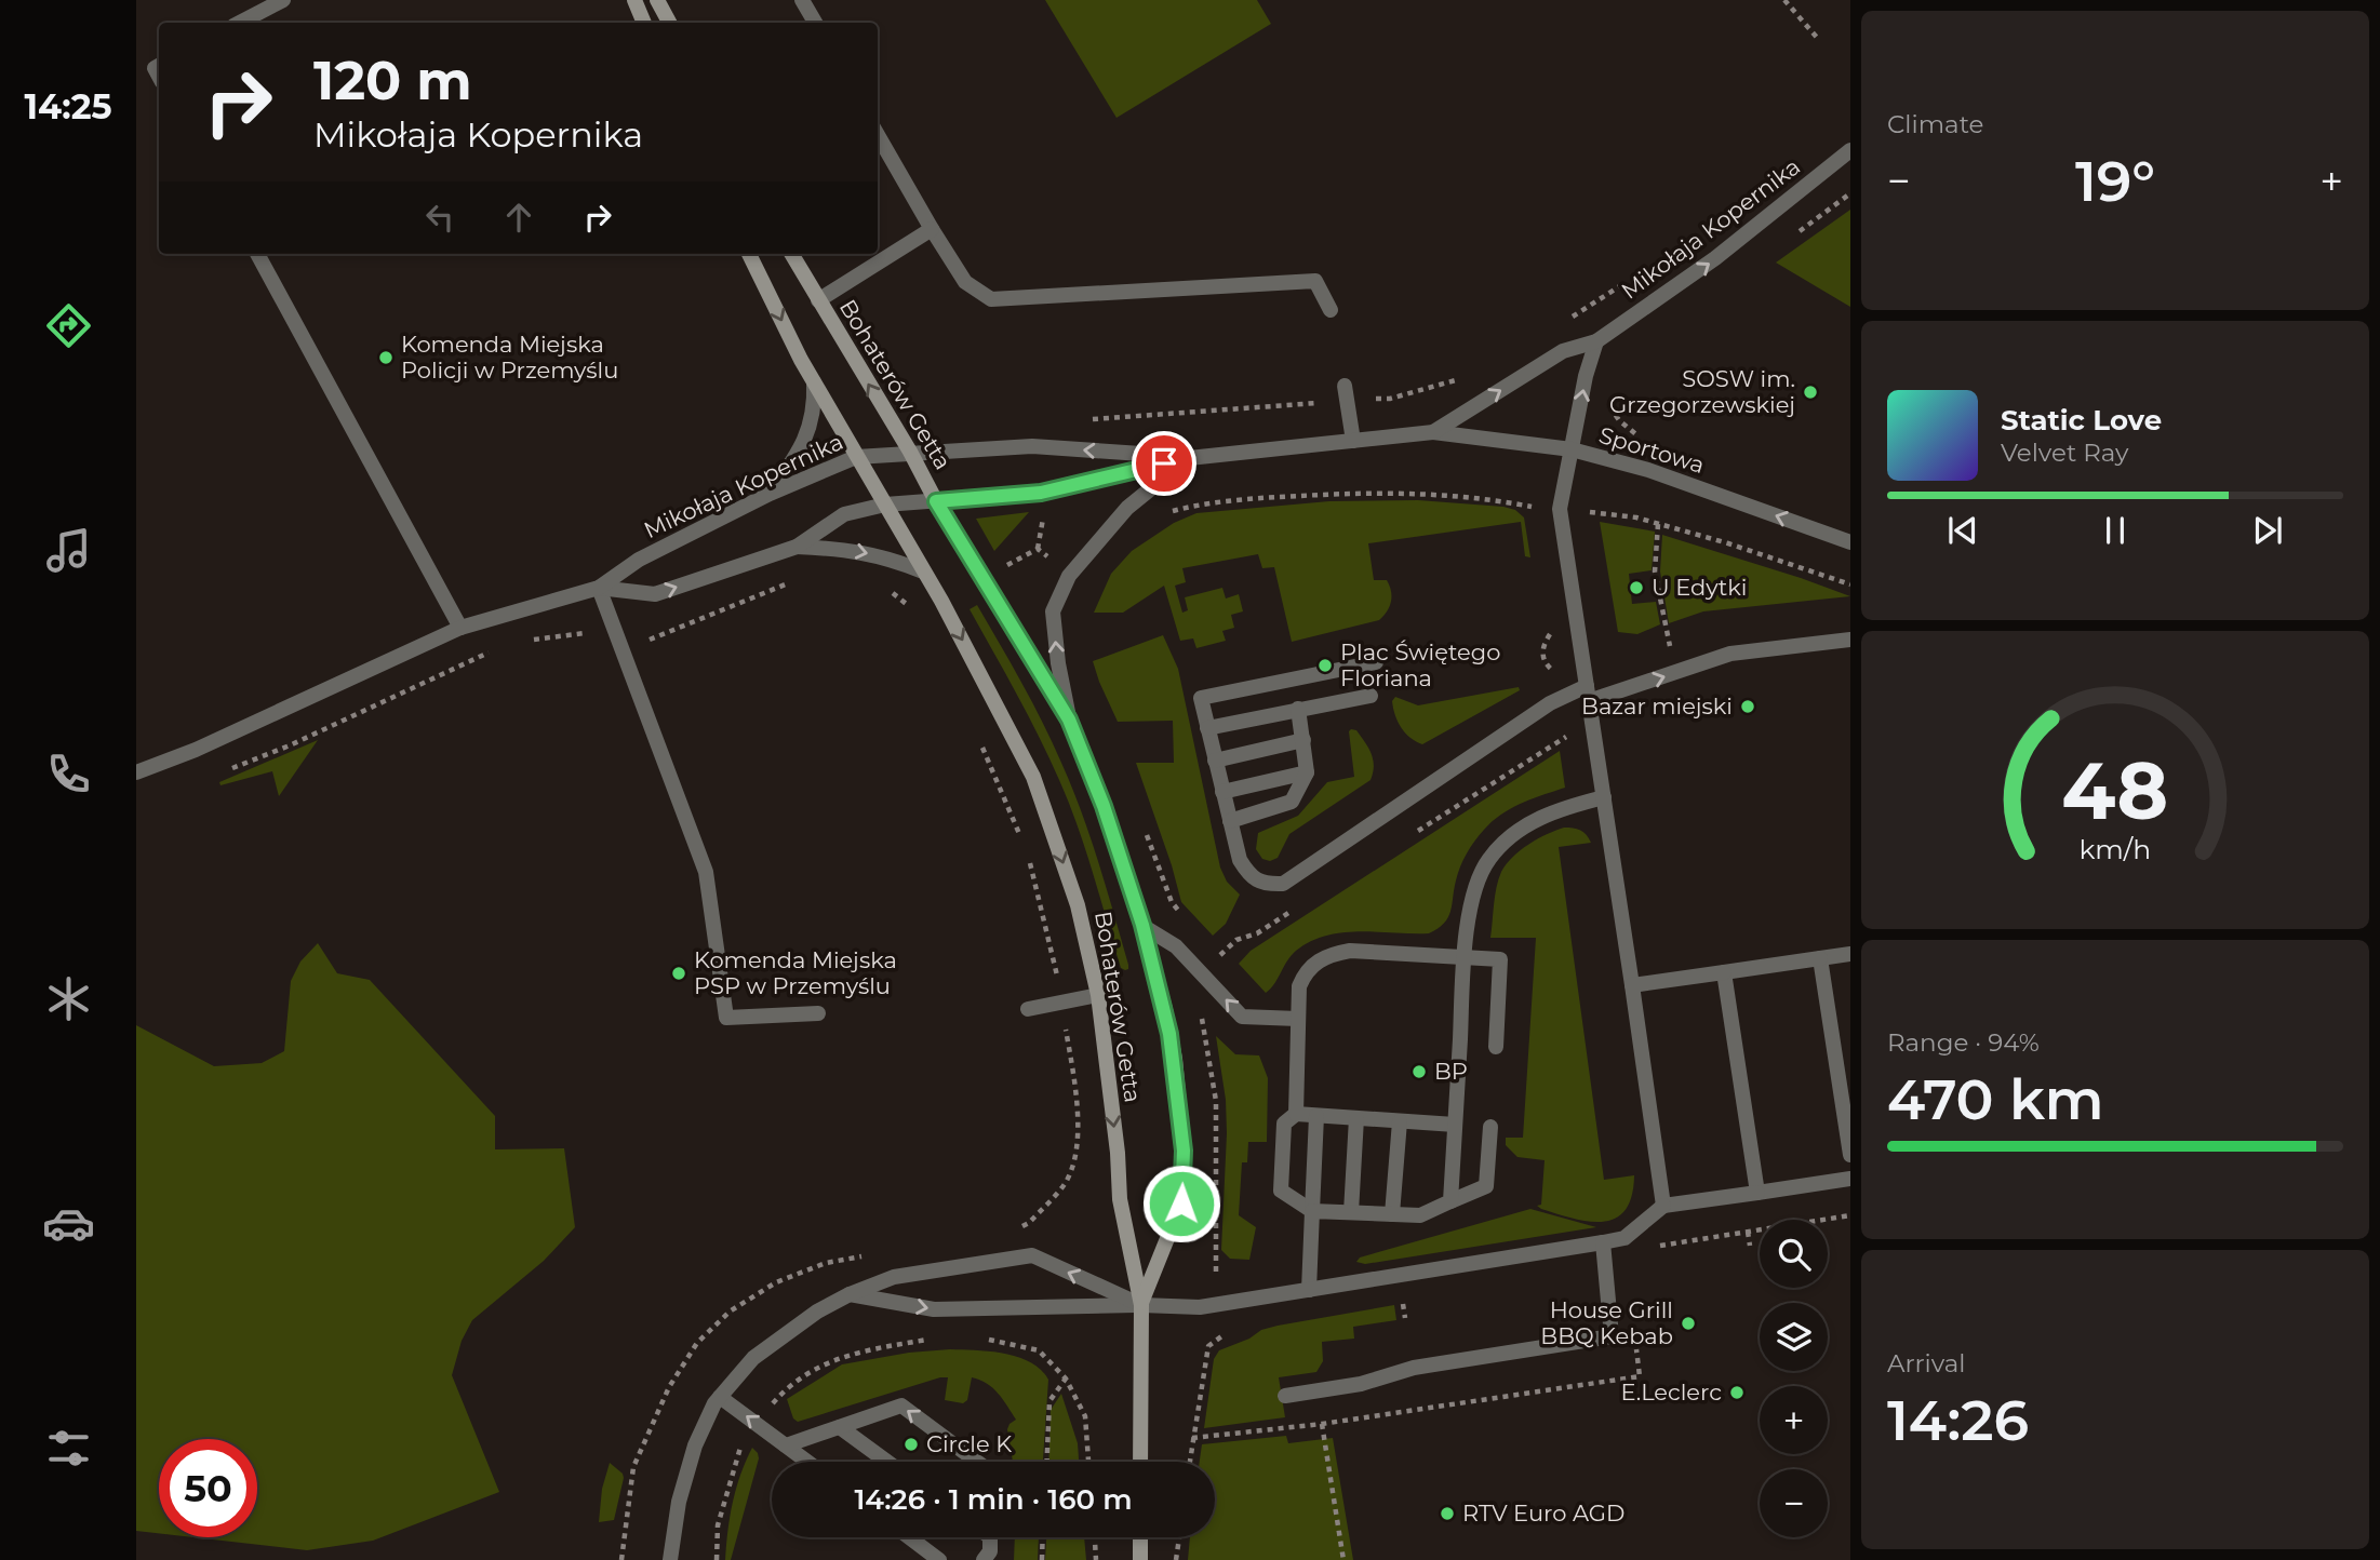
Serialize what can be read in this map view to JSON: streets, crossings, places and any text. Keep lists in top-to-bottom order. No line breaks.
{"streets":{"main road":["Bohaterów Getta"],"street":["Mikołaja Kopernika","Sportowa"]},"crossings":[["Mikołaja Kopernika","Bohaterów Getta"],["Mikołaja Kopernika","Sportowa"]],"one_way":["Sportowa"],"places":["Komenda Miejska Policji w Przemyślu","SOSW im. Grzegorzewskiej","U Edytki","Plac Świętego Floriana","Bazar miejski","Komenda Miejska PSP w Przemyślu","BP","House Grill BBQ Kebab","E.Leclerc","Circle K","RTV Euro AGD"],"page":{"tabs":"14:25","tile":["Climate",["Range · 94%","470 km"],["Arrival","14:26"]],"turn":["120 m","Mikołaja Kopernika"],"heat":["−","19°","+"],"song":["Static Love","Velvet Ray"],"map_buttons":["+","−"],"limit":"50","trip":"14:26 · 1 min · 160 m","gauge":["48","km/h"]}}
